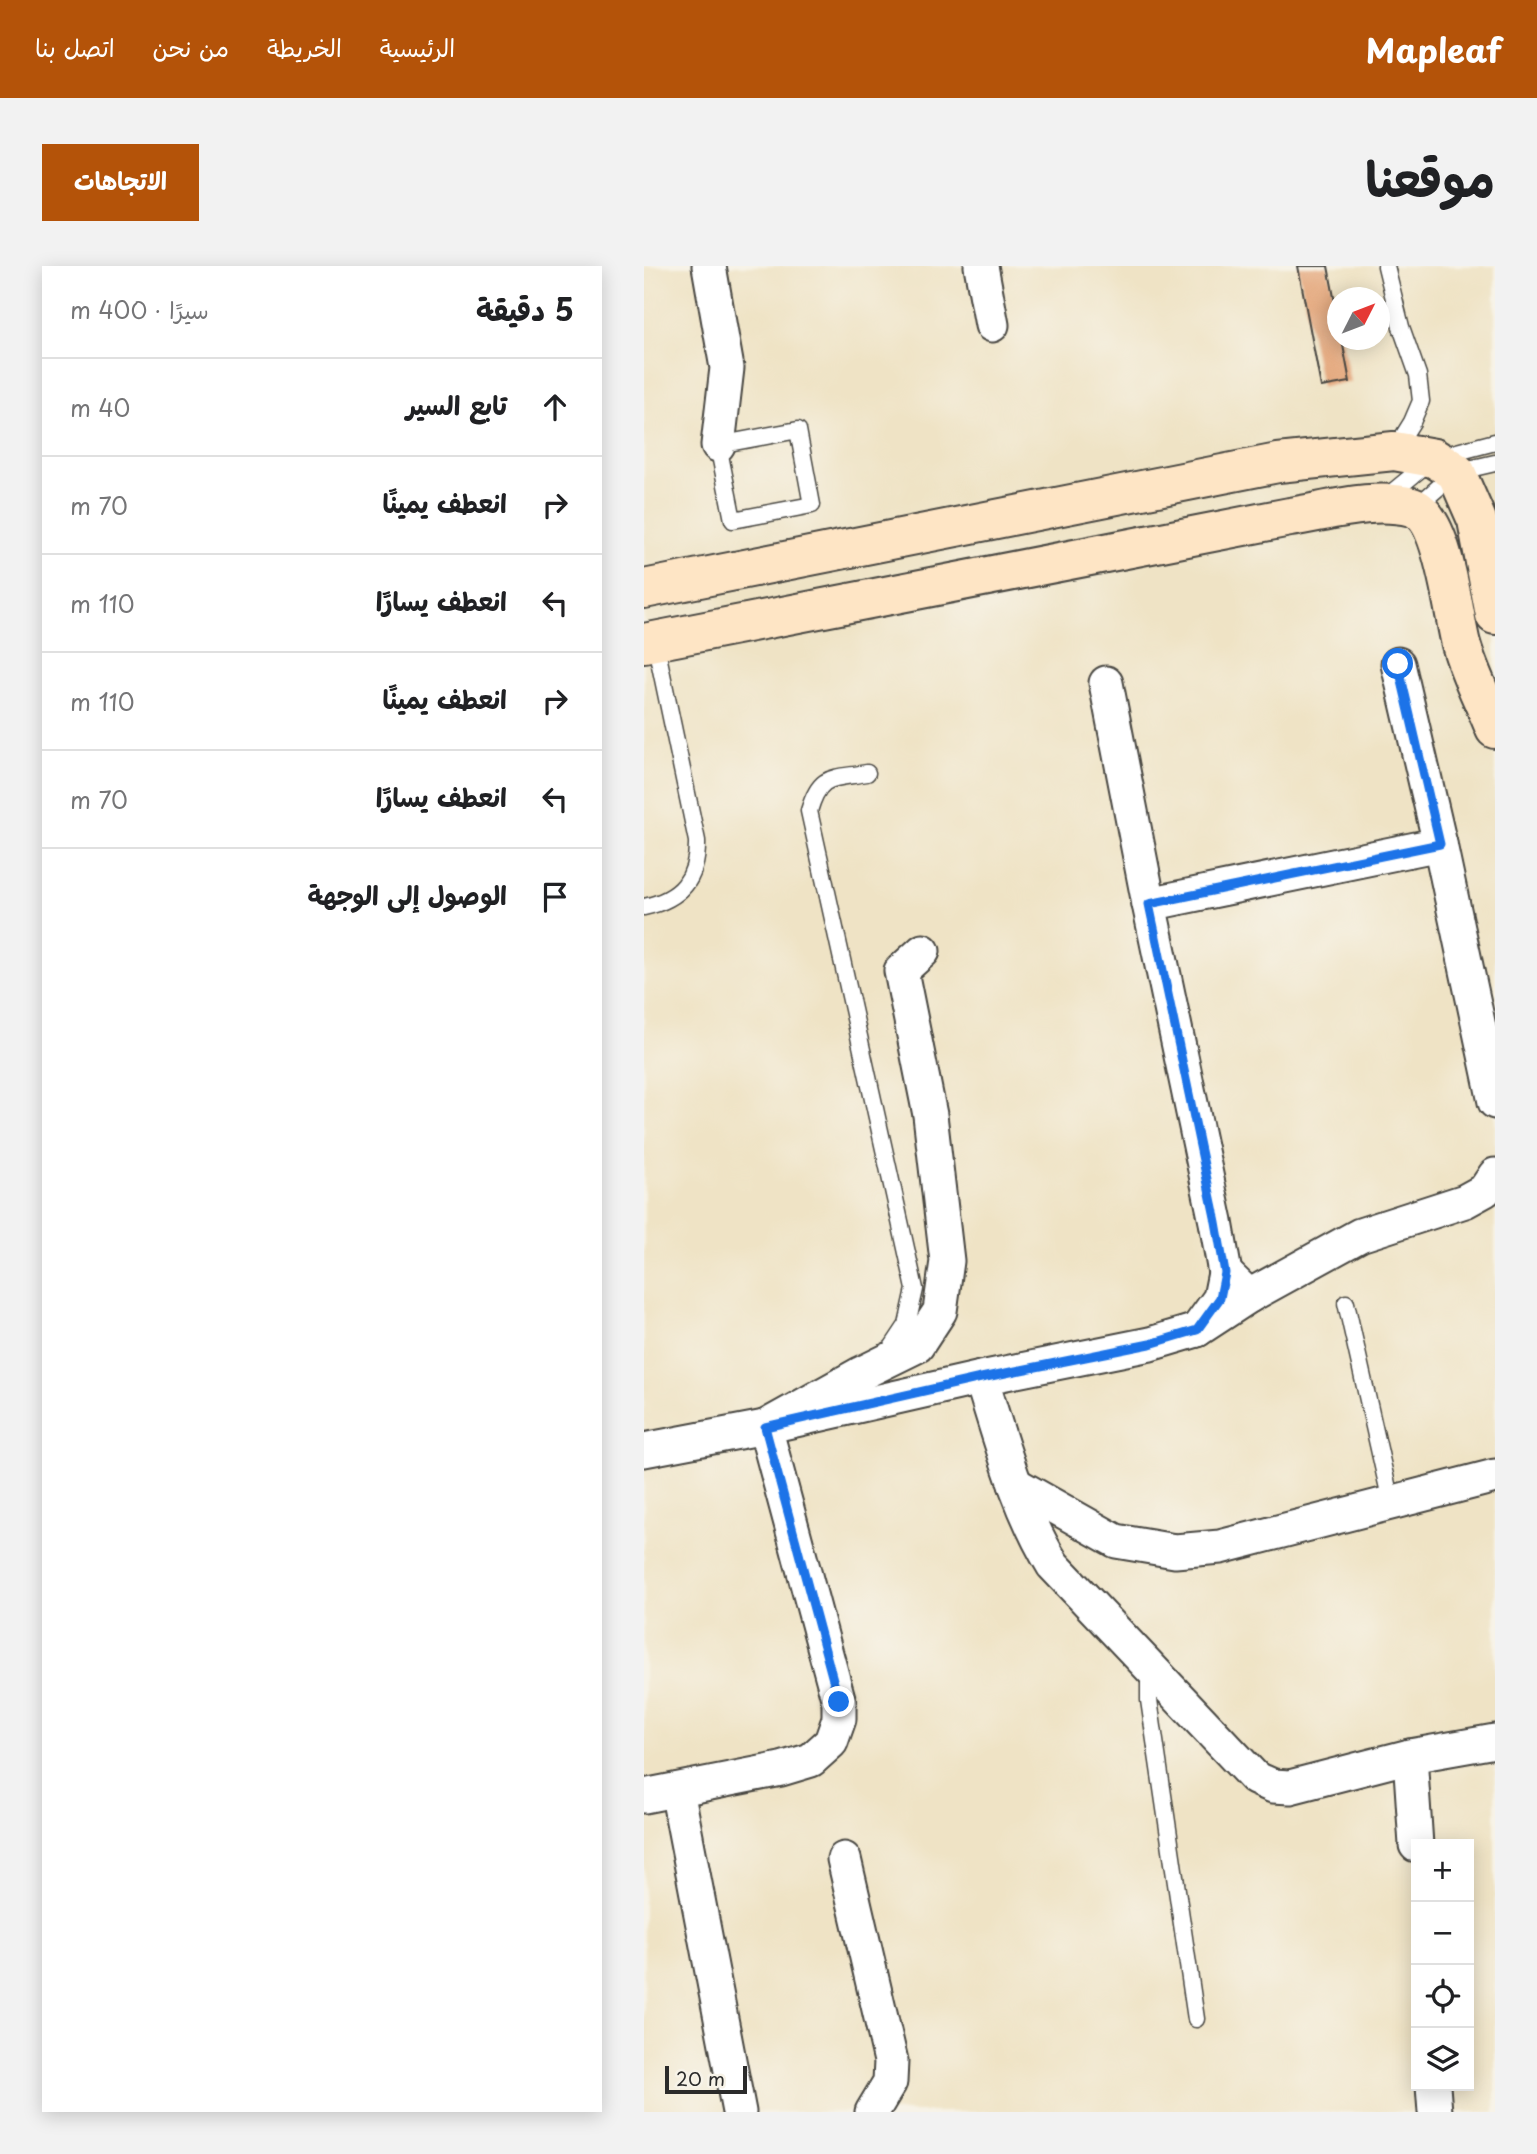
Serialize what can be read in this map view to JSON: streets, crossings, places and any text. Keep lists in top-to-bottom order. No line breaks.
{"scale_bar":"20 m","north":"top right","page":{"header":"Mapleaf","nav":["الرئيسية","الخريطة","من نحن","اتصل بنا"],"title":"موقعنا","buttons":"الاتجاهات","heading":["5 دقيقة","سيرًا · 400 m"],"list":[["تابع السير","40 m"],["انعطف يمينًا","70 m"],["انعطف يسارًا","110 m"],["انعطف يمينًا","110 m"],["انعطف يسارًا","70 m"],"الوصول إلى الوجهة"],"map_buttons":["+","−"],"scale":"20 m"}}
